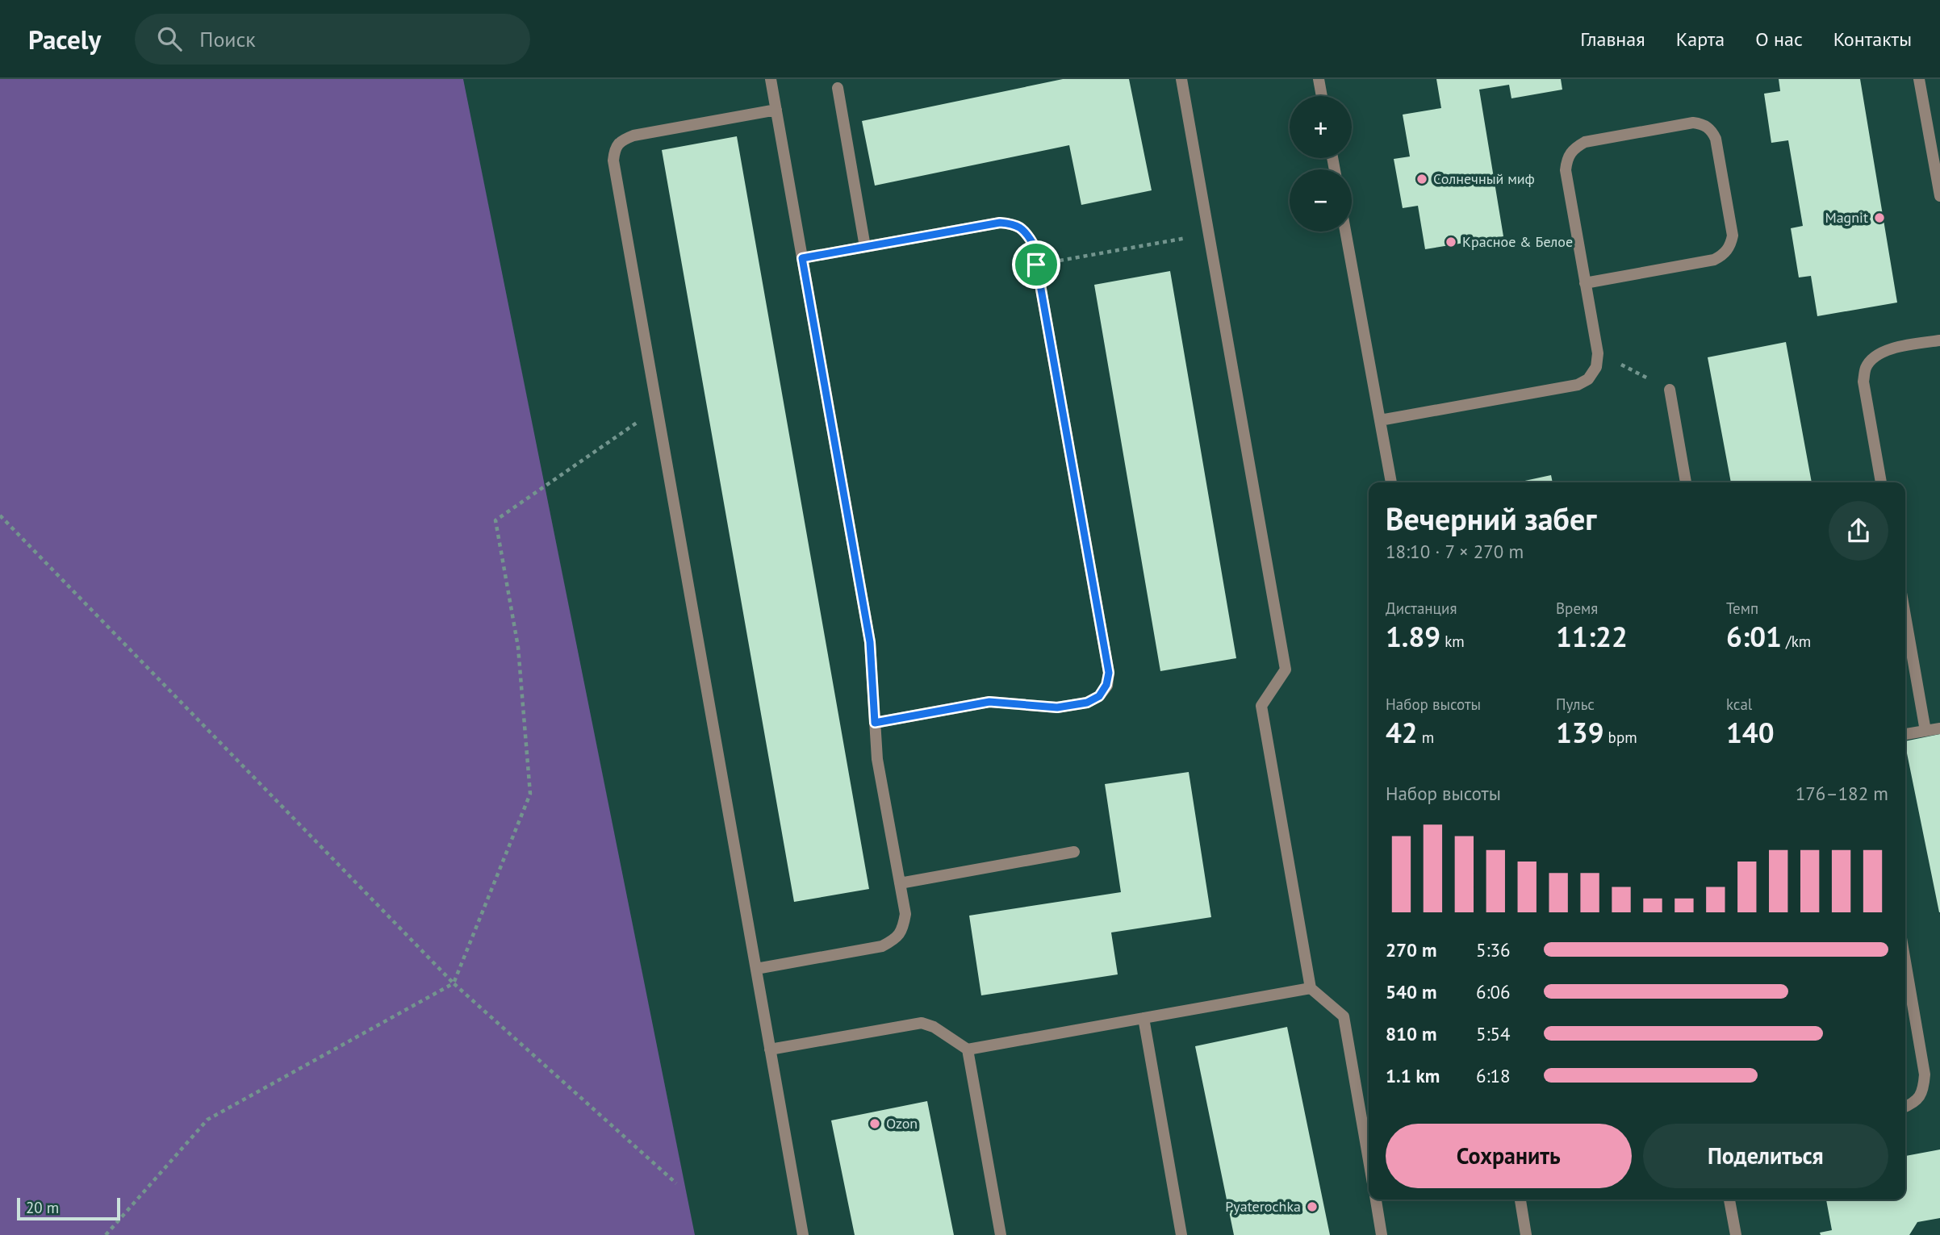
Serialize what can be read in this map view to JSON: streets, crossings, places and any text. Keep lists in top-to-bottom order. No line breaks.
{"places":["Солнечный миф","Magnit","Красное & Белое","Ozon","Pyaterochka"],"scale_bar":"20 m","page":{"header":"Pacely","search":"Поиск","nav":["Главная","Карта","О нас","Контакты"],"map_buttons":["+","−"],"heading":["Вечерний забег","18:10 · 7 × 270 m"],"stats":[["Дистанция","1.89 km"],["Время","11:22"],["Темп","6:01 /km"],["Набор высоты","42 m"],["Пульс","139 bpm"],["kcal","140"]],"chart":["Набор высоты","176–182 m"],"list":[{"name":"270 m","note":"5:36"},{"name":"540 m","note":"6:06"},{"name":"810 m","note":"5:54"},{"name":"1.1 km","note":"6:18"}],"buttons":["Сохранить","Поделиться"],"scale":"20 m"}}
